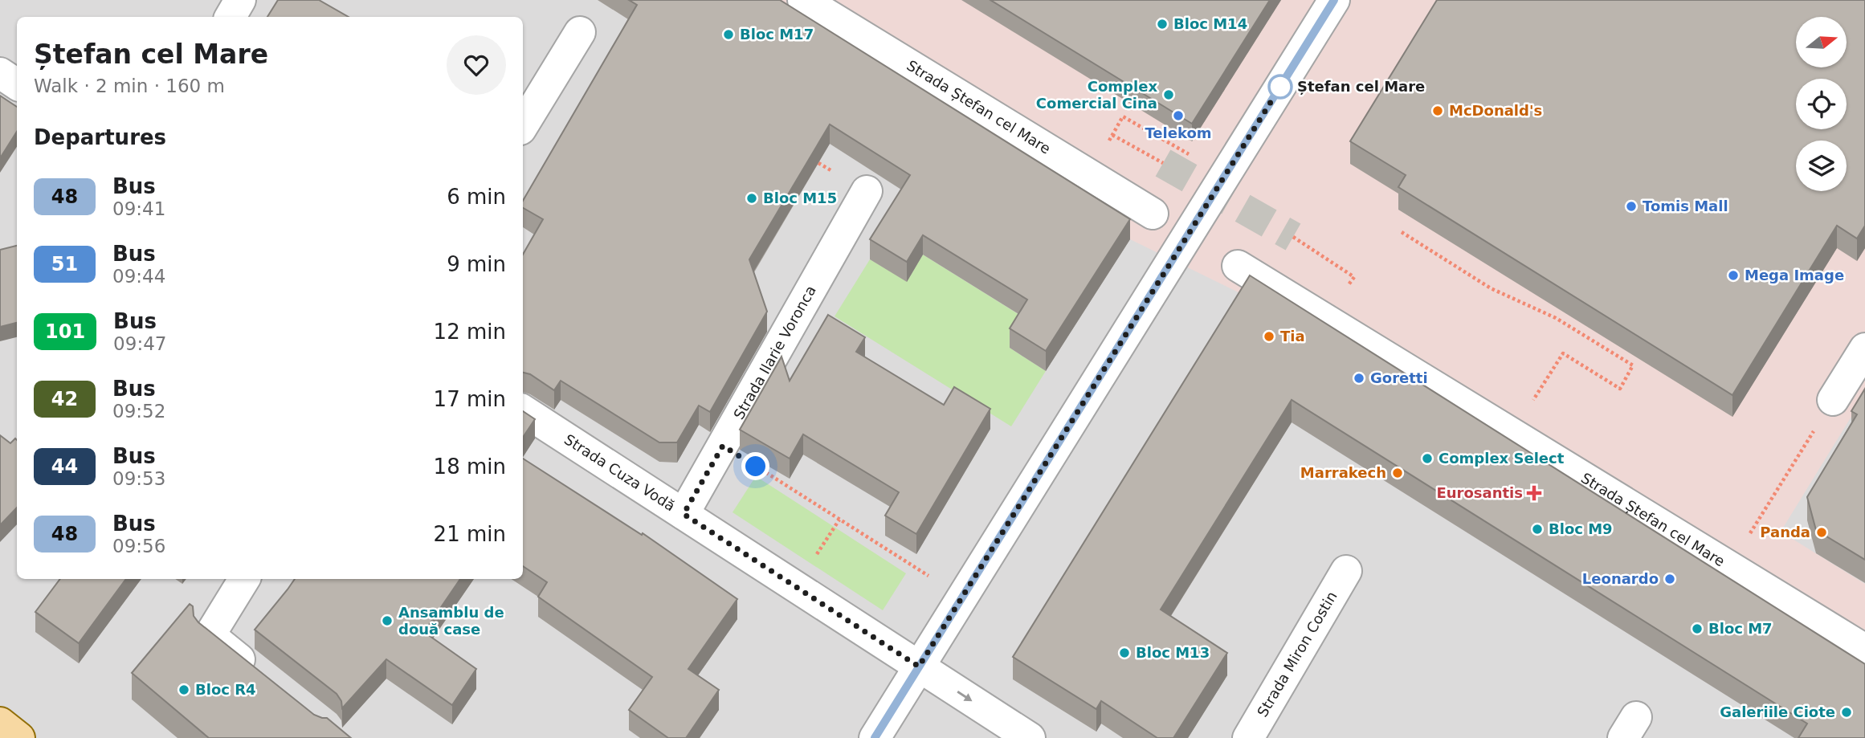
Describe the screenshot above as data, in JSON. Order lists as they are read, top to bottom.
{
  "streets": {
    "street": [
      "Strada Ștefan cel Mare",
      "Strada Ilarie Voronca",
      "Strada Cuza Vodă",
      "Strada Miron Costin"
    ]
  },
  "crossings": [
    ["Strada Ilarie Voronca", "Strada Cuza Vodă"]
  ],
  "places": {
    "other": [
      "Bloc M14",
      "Bloc M17",
      "Ștefan cel Mare",
      "Complex Comercial Cina",
      "McDonald's",
      "Telekom",
      "Bloc M15",
      "Tomis Mall",
      "Mega Image",
      "Tia",
      "Goretti",
      "Complex Select",
      "Marrakech",
      "Bloc M9",
      "Panda",
      "Leonardo",
      "Ansamblu de două case",
      "Bloc M7",
      "Bloc M13",
      "Bloc R4",
      "Galeriile Ciote"
    ],
    "health": ["Eurosantis"]
  },
  "lines": ["bus line 48"],
  "north": "right",
  "page": {
    "heading": [
      ["Ștefan cel Mare", "Walk · 2 min · 160 m"],
      "Departures"
    ],
    "list": [
      {
        "mark": "48",
        "name": "Bus",
        "note": "09:41",
        "value": "6 min"
      },
      {
        "mark": "51",
        "name": "Bus",
        "note": "09:44",
        "value": "9 min"
      },
      {
        "mark": "101",
        "name": "Bus",
        "note": "09:47",
        "value": "12 min"
      },
      {
        "mark": "42",
        "name": "Bus",
        "note": "09:52",
        "value": "17 min"
      },
      {
        "mark": "44",
        "name": "Bus",
        "note": "09:53",
        "value": "18 min"
      },
      {
        "mark": "48",
        "name": "Bus",
        "note": "09:56",
        "value": "21 min"
      }
    ]
  }
}
